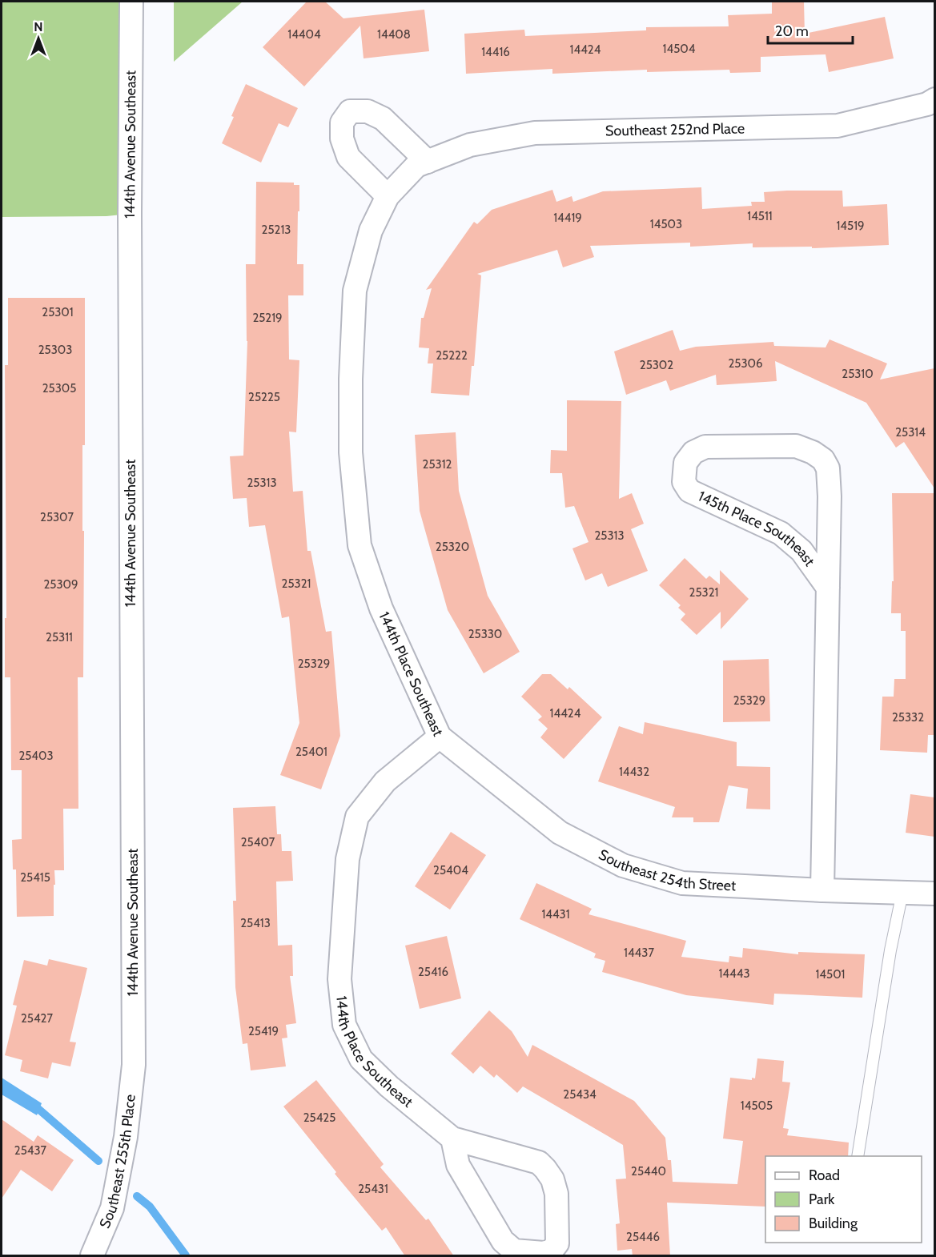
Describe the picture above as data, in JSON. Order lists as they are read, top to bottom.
{
  "streets": {
    "street": [
      "Southeast 252nd Place",
      "144th Avenue Southeast",
      "145th Place Southeast",
      "144th Place Southeast",
      "Southeast 254th Street",
      "Southeast 255th Place"
    ]
  },
  "crossings": [
    ["Southeast 252nd Place", "144th Place Southeast"],
    ["144th Avenue Southeast", "Southeast 255th Place"],
    ["145th Place Southeast", "Southeast 254th Street"],
    ["144th Place Southeast", "Southeast 254th Street"]
  ],
  "house_numbers": [
    "14404",
    "14408",
    "14504",
    "14424",
    "14416",
    "14511",
    "14419",
    "14503",
    "14519",
    "25213",
    "25301",
    "25219",
    "25303",
    "25222",
    "25306",
    "25302",
    "25310",
    "25305",
    "25225",
    "25314",
    "25312",
    "25313",
    "25307",
    "25313",
    "25320",
    "25321",
    "25309",
    "25321",
    "25330",
    "25311",
    "25329",
    "25329",
    "14424",
    "25332",
    "25401",
    "25403",
    "14432",
    "25407",
    "25404",
    "25415",
    "14431",
    "25413",
    "14437",
    "25416",
    "14443",
    "14501",
    "25427",
    "25419",
    "25434",
    "14505",
    "25425",
    "25437",
    "25440",
    "25431",
    "25446"
  ],
  "legend": ["Road", "Park", "Building"],
  "scale_bar": "20 m",
  "north": "top"
}
